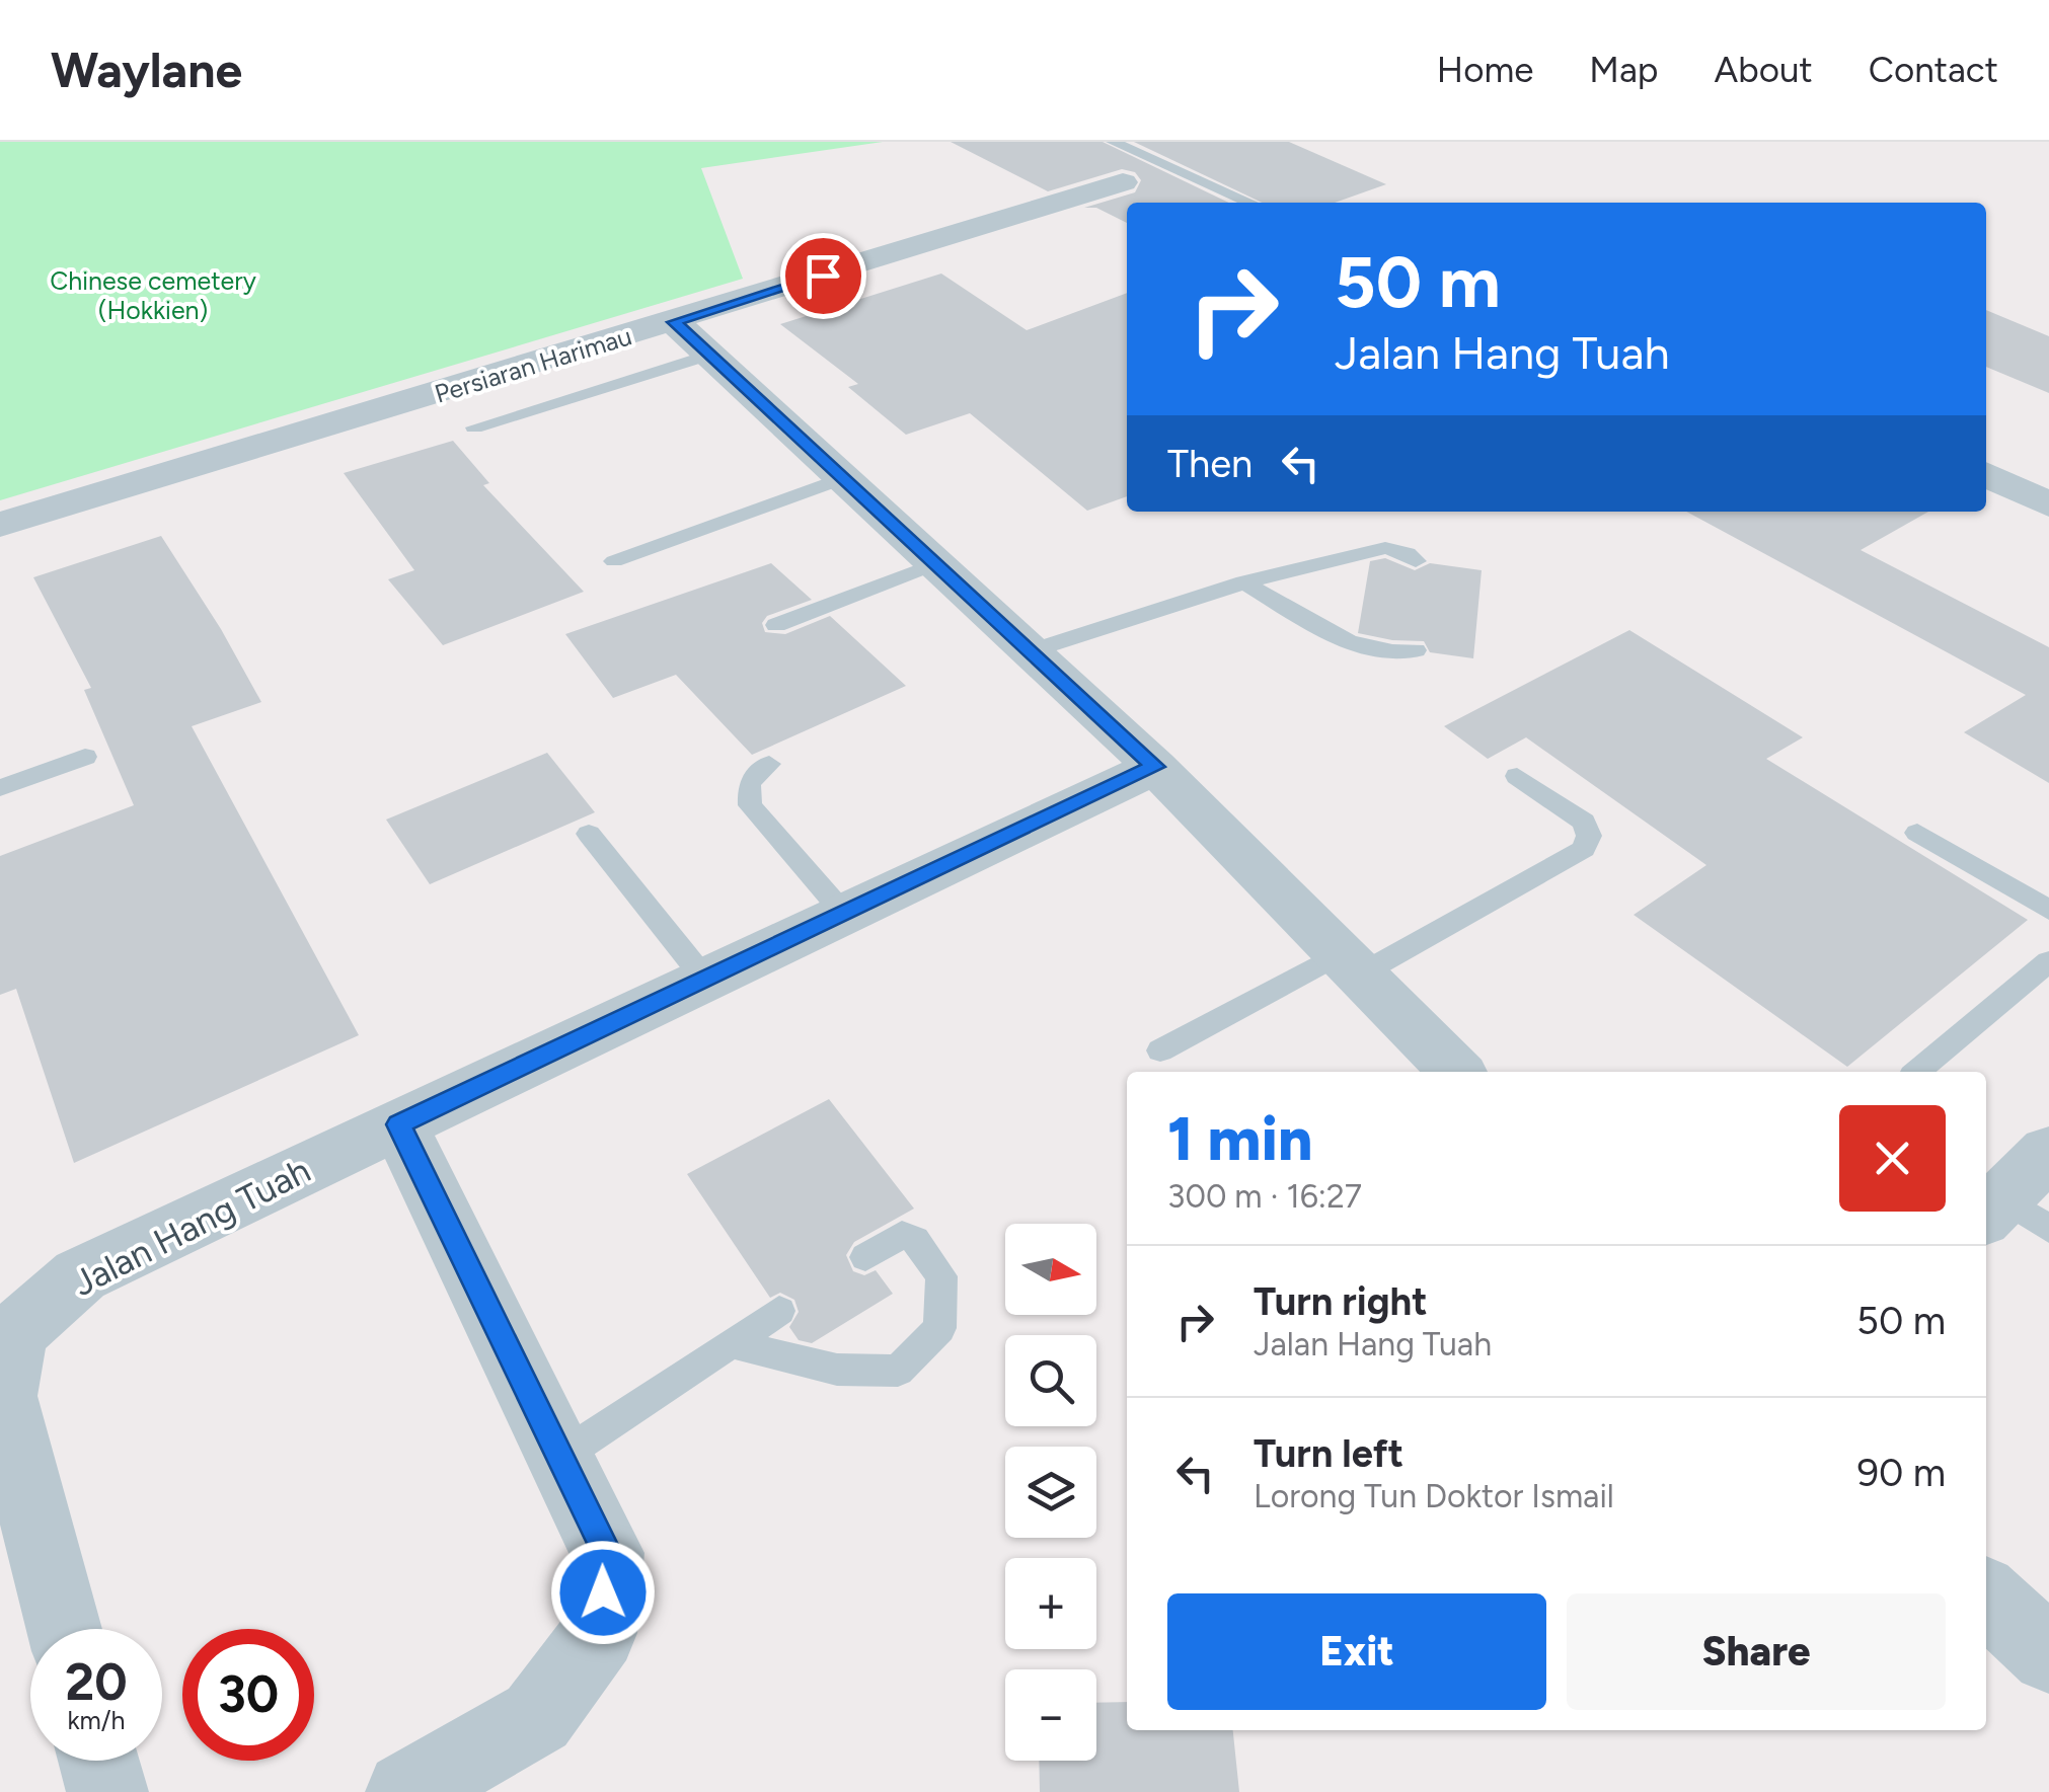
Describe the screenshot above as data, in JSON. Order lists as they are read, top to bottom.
{
  "streets": {
    "street": ["Persiaran Harimau", "Jalan Hang Tuah"]
  },
  "parks": ["Chinese cemetery (Hokkien)"],
  "north": "right",
  "page": {
    "header": "Waylane",
    "nav": [
      "Home",
      "Map",
      "About",
      "Contact"
    ],
    "turn": ["50 m", "Jalan Hang Tuah"],
    "then": "Then",
    "heading": ["1 min", "300 m · 16:27"],
    "map_buttons": ["+", "−"],
    "list": [
      {
        "name": "Turn right",
        "note": "Jalan Hang Tuah",
        "value": "50 m"
      },
      {
        "name": "Turn left",
        "note": "Lorong Tun Doktor Ismail",
        "value": "90 m"
      }
    ],
    "buttons": ["Exit", "Share"],
    "speed": "20 km/h",
    "limit": "30"
  }
}
